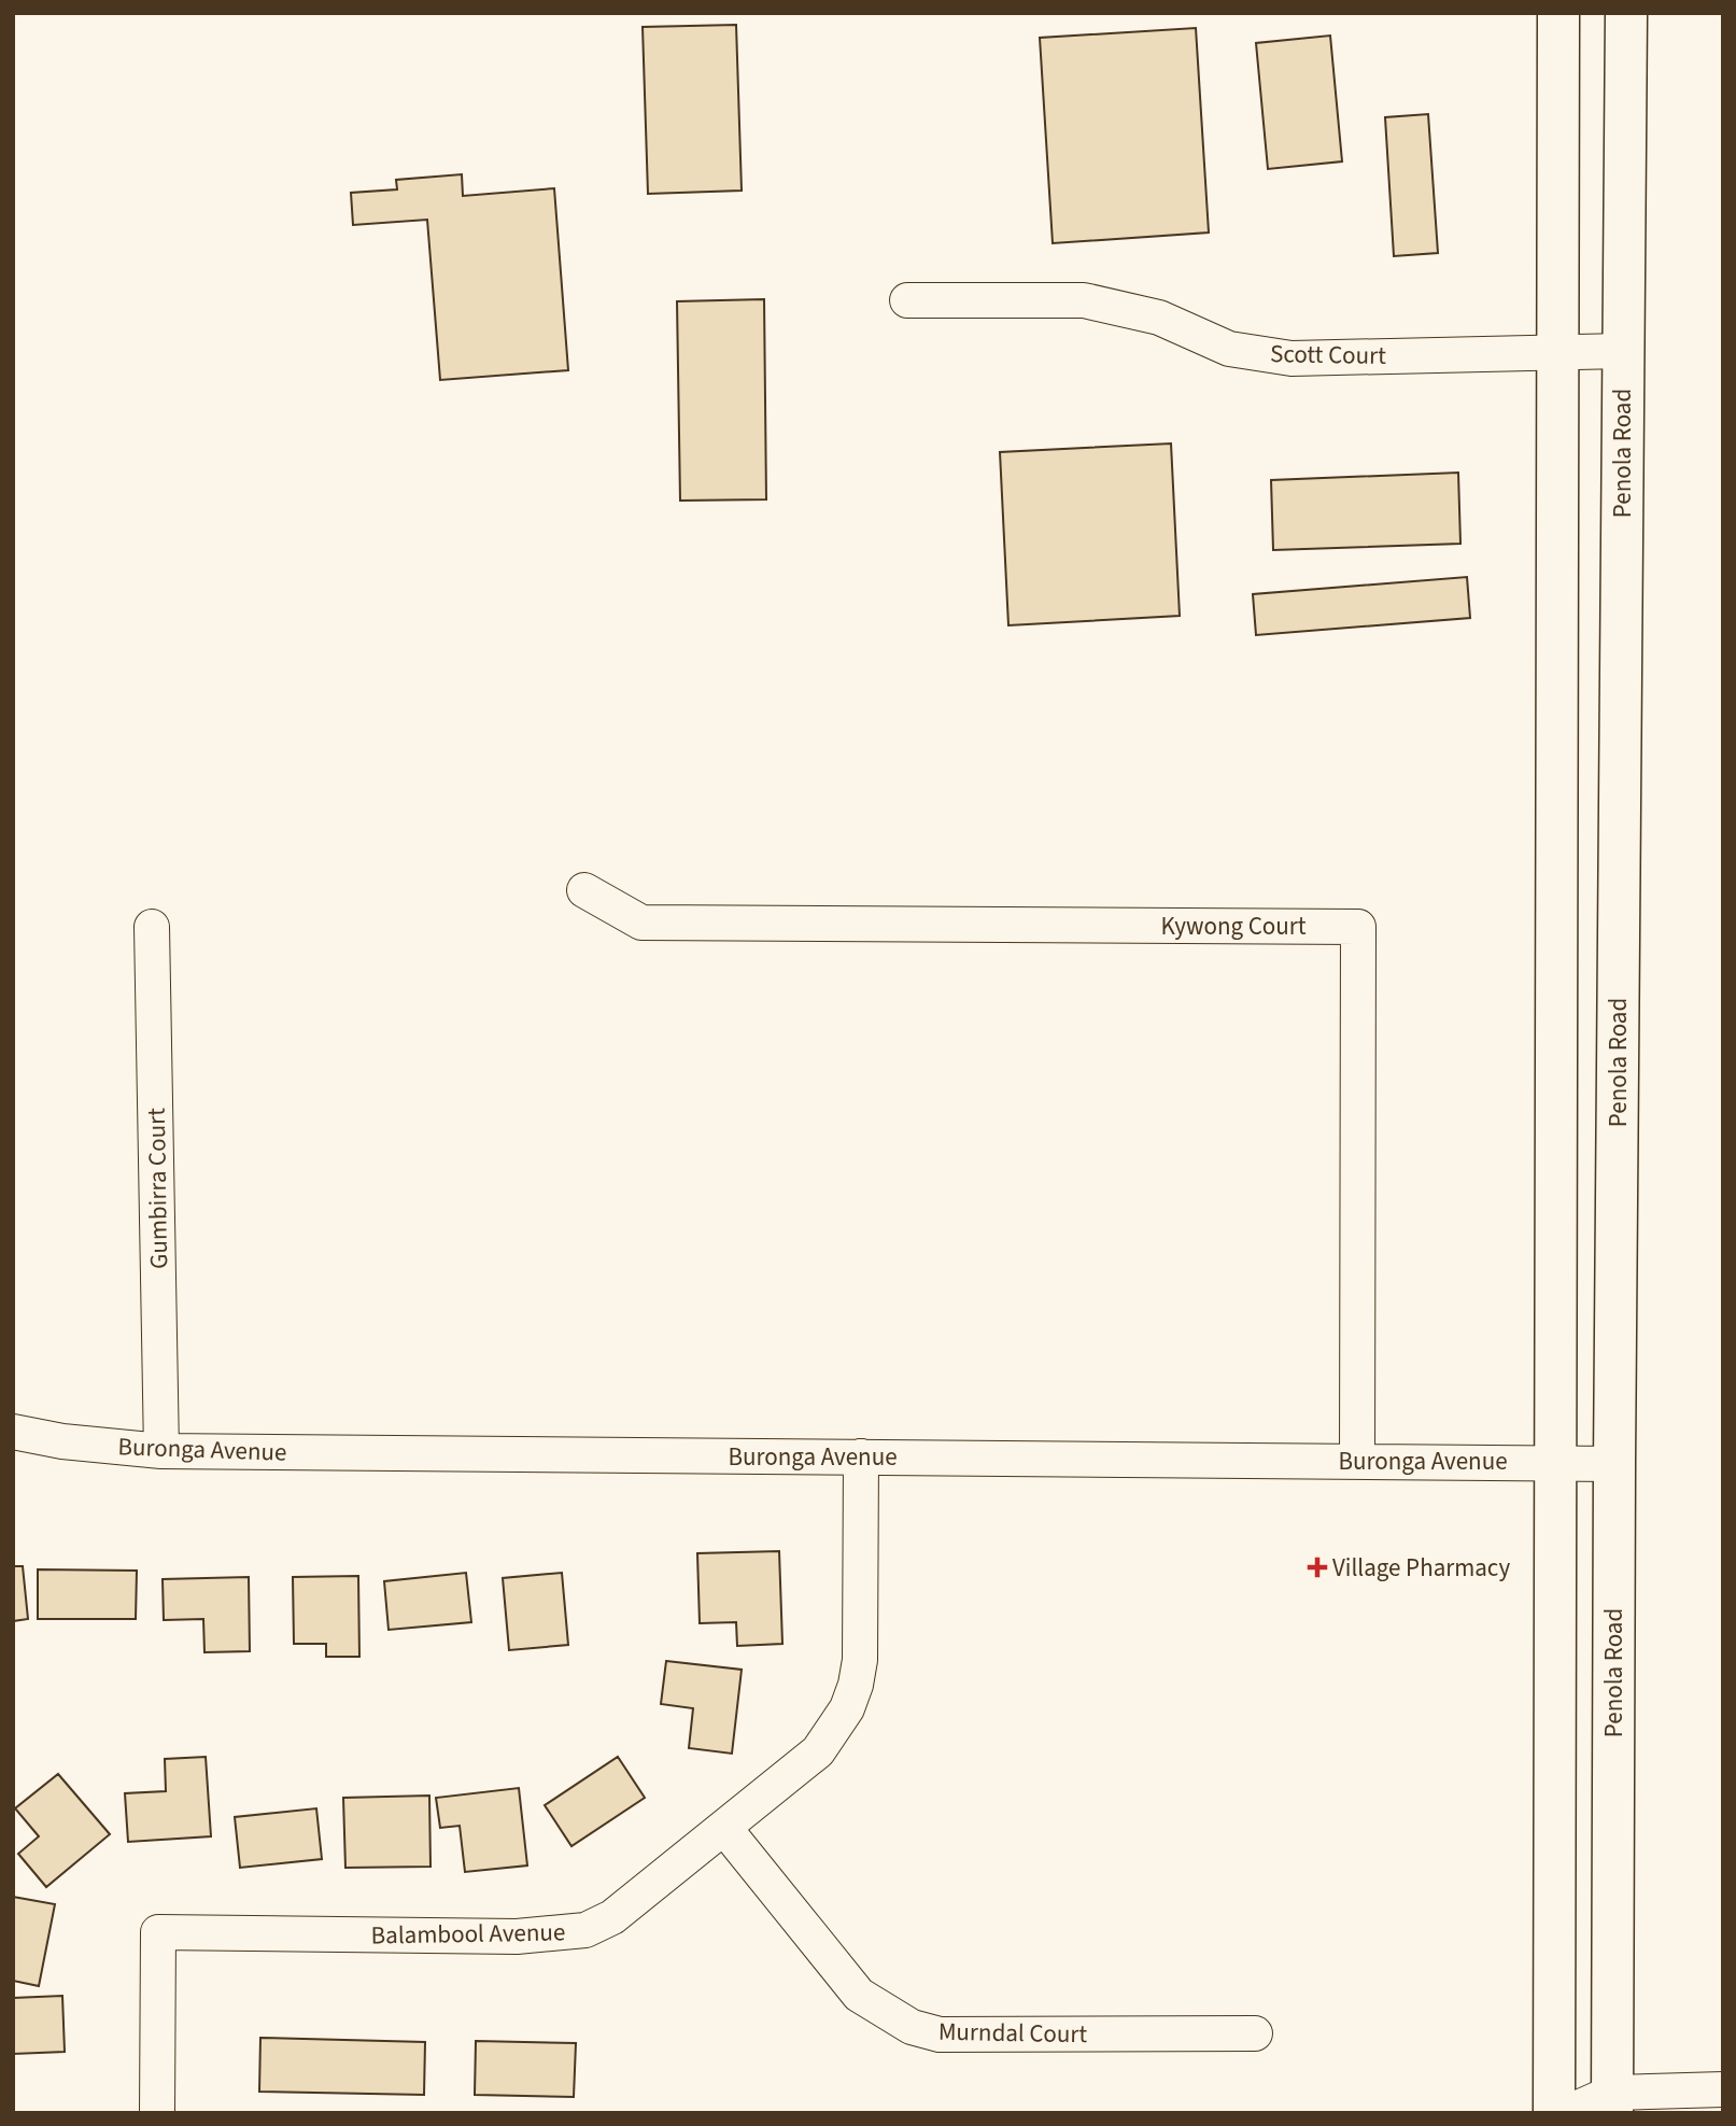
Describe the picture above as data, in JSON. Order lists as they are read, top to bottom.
{
  "streets": {
    "highway": ["Penola Road"],
    "street": [
      "Scott Court",
      "Kywong Court",
      "Gumbirra Court",
      "Buronga Avenue",
      "Balambool Avenue",
      "Murndal Court"
    ]
  },
  "crossings": [
    ["Scott Court", "Penola Road"],
    ["Penola Road", "Buronga Avenue"],
    ["Kywong Court", "Buronga Avenue"],
    ["Gumbirra Court", "Buronga Avenue"],
    ["Buronga Avenue", "Balambool Avenue"],
    ["Balambool Avenue", "Murndal Court"]
  ],
  "places": {
    "health": ["Village Pharmacy"]
  }
}
